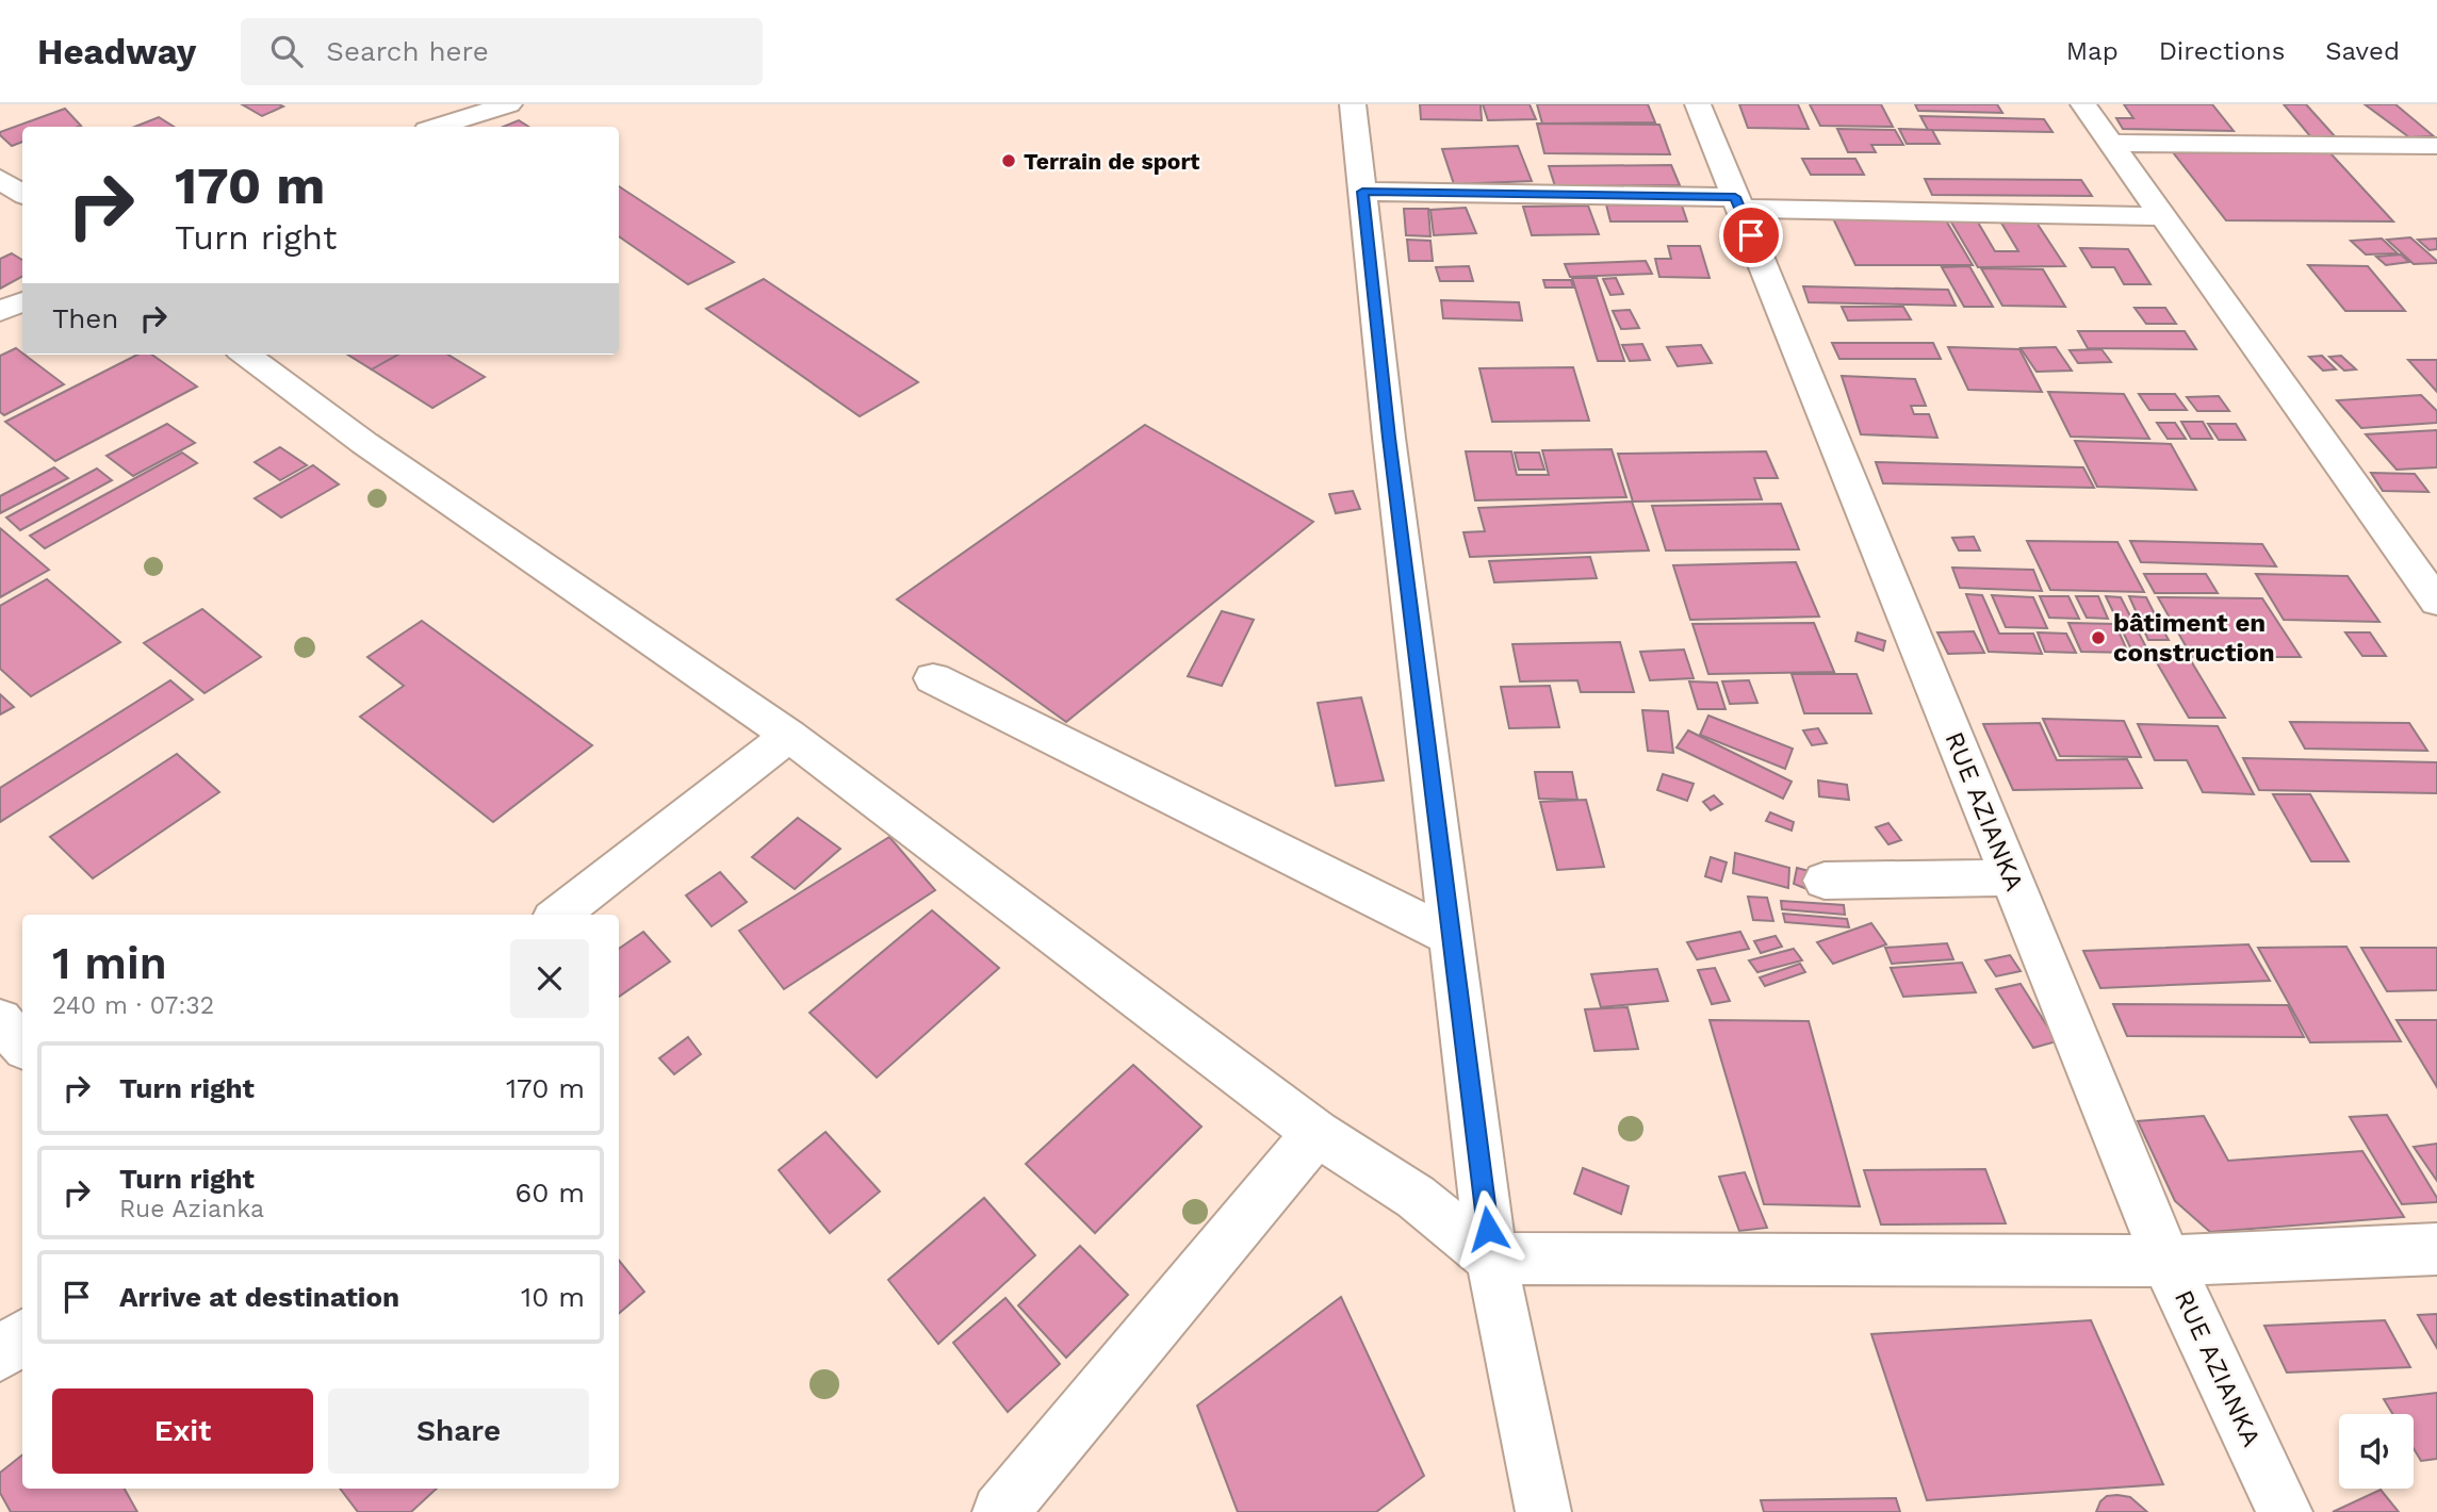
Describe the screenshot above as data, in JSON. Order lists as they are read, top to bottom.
{
  "streets": {
    "street": ["RUE AZIANKA"]
  },
  "places": ["Terrain de sport", "bâtiment en construction"],
  "page": {
    "header": "Headway",
    "search": "Search here",
    "nav": ["Map", "Directions", "Saved"],
    "turn": ["170 m", "Turn right"],
    "then": "Then",
    "heading": ["1 min", "240 m · 07:32"],
    "list": [
      {
        "name": "Turn right",
        "value": "170 m"
      },
      {
        "name": "Turn right",
        "note": "Rue Azianka",
        "value": "60 m"
      },
      {
        "name": "Arrive at destination",
        "value": "10 m"
      }
    ],
    "buttons": ["Exit", "Share"]
  }
}
